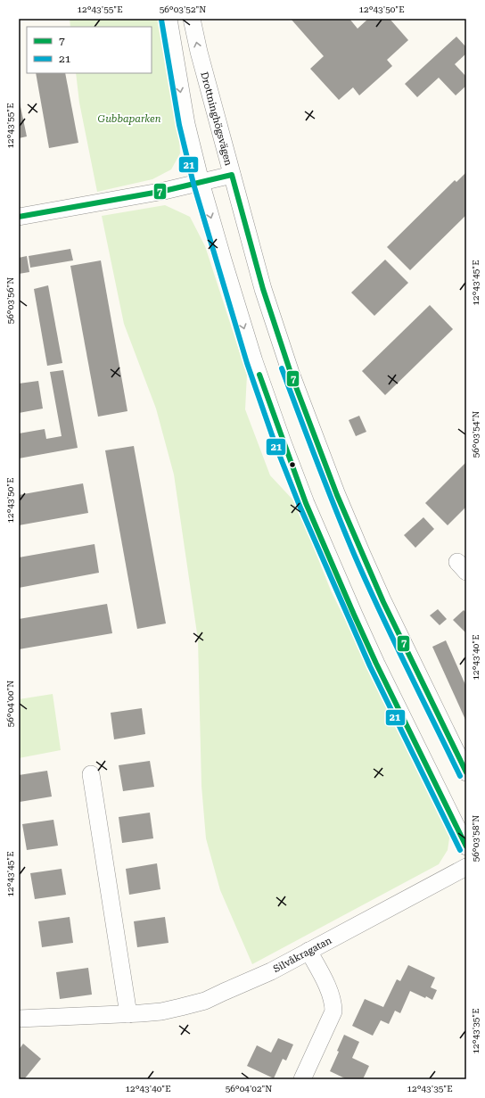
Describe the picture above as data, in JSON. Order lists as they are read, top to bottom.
{
  "streets": {
    "street": ["Drottninghögsvägen", "Silvåkragatan"]
  },
  "parks": ["Gubbaparken"],
  "lines": ["transit line 21", "transit line 7"],
  "legend": ["7", "21"],
  "coordinates": [
    "12°43'55\"E",
    "56°03'52\"N",
    "12°43'50\"E",
    "12°43'45\"E",
    "56°03'56\"N",
    "56°03'54\"N",
    "12°43'40\"E",
    "56°04'00\"N",
    "56°03'58\"N",
    "12°43'35\"E",
    "56°04'02\"N"
  ]
}
